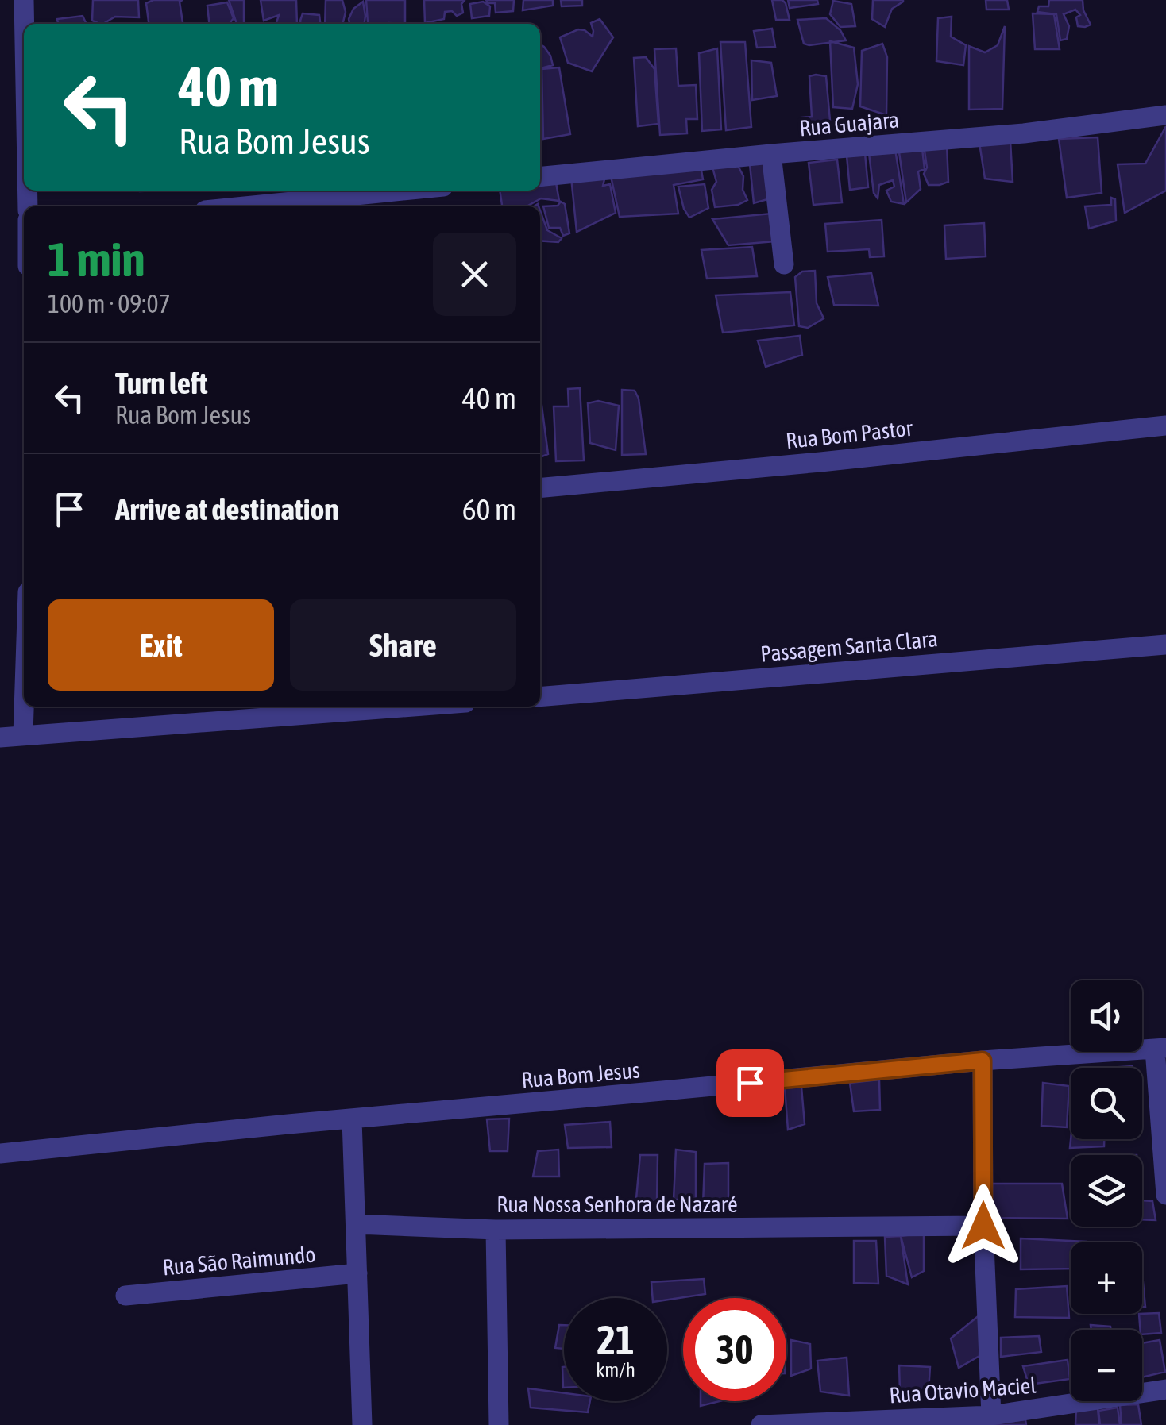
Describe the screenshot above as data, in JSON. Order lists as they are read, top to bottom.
{
  "streets": {
    "street": [
      "Rua Guajara",
      "Rua Bom Pastor",
      "Passagem Santa Clara",
      "Rua Bom Jesus",
      "Rua Nossa Senhora de Nazaré",
      "Rua São Raimundo",
      "Rua Otavio Maciel"
    ]
  },
  "page": {
    "turn": ["40 m", "Rua Bom Jesus"],
    "heading": ["1 min", "100 m · 09:07"],
    "list": [
      {
        "name": "Turn left",
        "note": "Rua Bom Jesus",
        "value": "40 m"
      },
      {
        "name": "Arrive at destination",
        "value": "60 m"
      }
    ],
    "buttons": ["Exit", "Share"],
    "map_buttons": ["+", "−"],
    "speed": "21 km/h",
    "limit": "30"
  }
}
